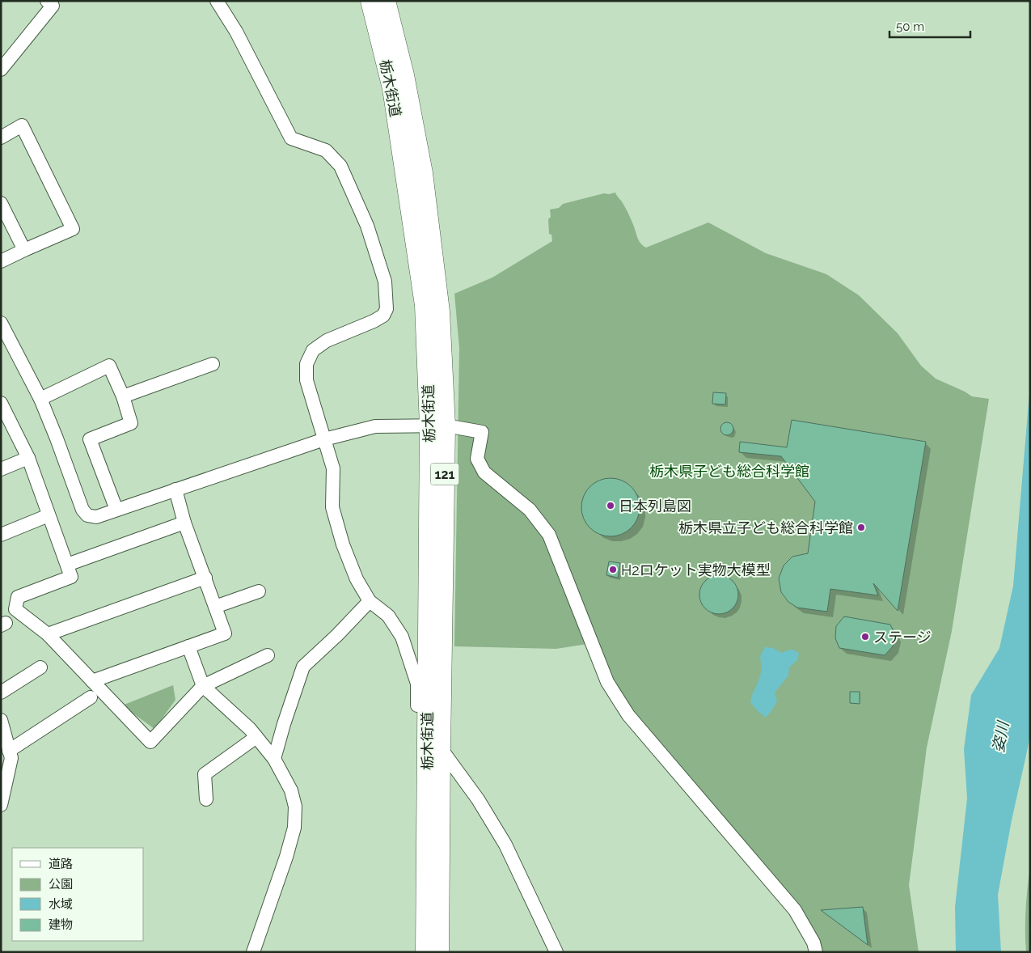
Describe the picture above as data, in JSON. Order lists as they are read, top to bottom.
{
  "streets": {
    "highway": ["栃木街道", "121"]
  },
  "water": ["姿川"],
  "parks": ["栃木県子ども総合科学館"],
  "places": [
    "日本列島図",
    "栃木県立子ども総合科学館",
    "H2ロケット実物大模型",
    "ステージ"
  ],
  "legend": [
    "道路",
    "公園",
    "水域",
    "建物"
  ],
  "scale_bar": "50 m"
}
